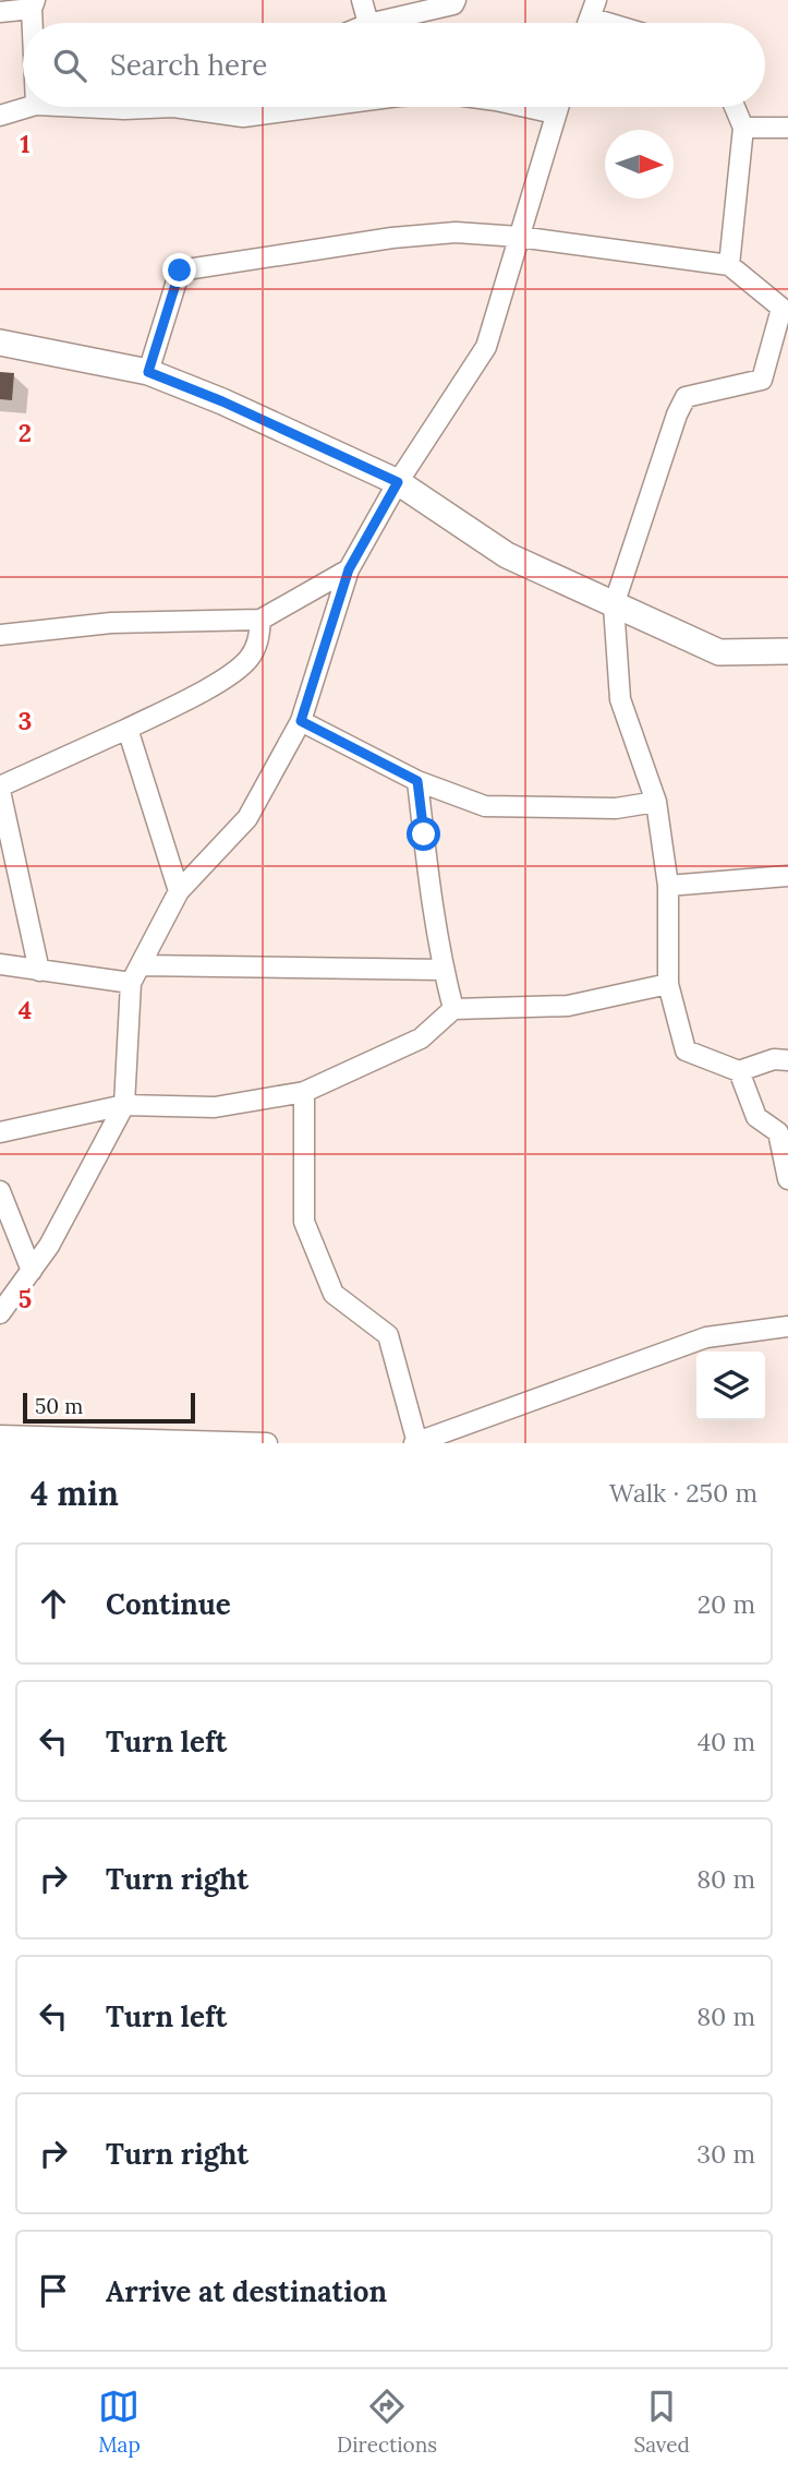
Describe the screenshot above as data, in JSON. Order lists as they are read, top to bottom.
{
  "scale_bar": "50 m",
  "north": "right",
  "page": {
    "search": "Search here",
    "scale": "50 m",
    "heading": ["4 min", "Walk · 250 m"],
    "list": [
      ["Continue", "20 m"],
      ["Turn left", "40 m"],
      ["Turn right", "80 m"],
      ["Turn left", "80 m"],
      ["Turn right", "30 m"],
      "Arrive at destination"
    ],
    "nav": ["Map", "Directions", "Saved"]
  },
  "grid": {
    "rows": [
      "1",
      "2",
      "3",
      "4",
      "5"
    ]
  }
}
